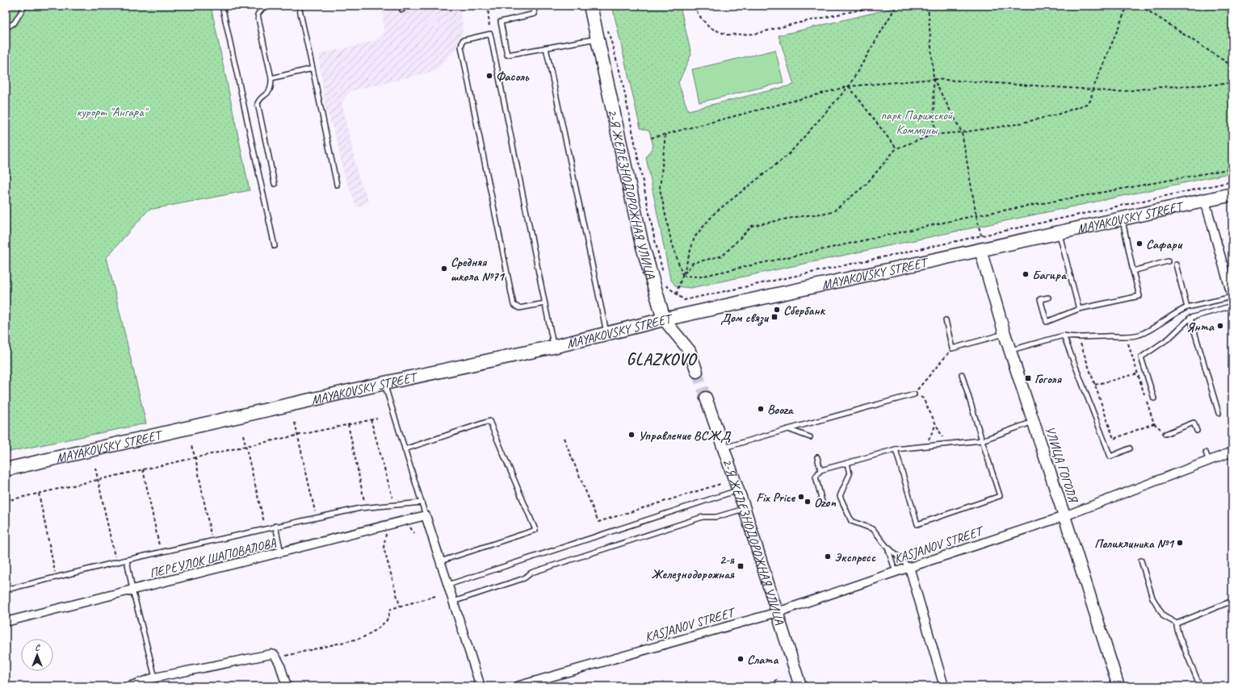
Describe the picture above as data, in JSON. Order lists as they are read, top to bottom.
{
  "streets": {
    "main road": ["2-Я ЖЕЛЕЗНОДОРОЖНАЯ УЛИЦА", "MAYAKOVSKY STREET", "УЛИЦА ГОГОЛЯ"],
    "street": ["KASJANOV STREET", "ПЕРЕУЛОК ШАПОВАЛОВА"]
  },
  "crossings": [
    ["2-Я ЖЕЛЕЗНОДОРОЖНАЯ УЛИЦА", "MAYAKOVSKY STREET"],
    ["2-Я ЖЕЛЕЗНОДОРОЖНАЯ УЛИЦА", "KASJANOV STREET"],
    ["MAYAKOVSKY STREET", "УЛИЦА ГОГОЛЯ"],
    ["УЛИЦА ГОГОЛЯ", "KASJANOV STREET"]
  ],
  "districts": ["GLAZKOVO"],
  "parks": ["курорт \"Ангара\"", "парк Парижской Коммуны"],
  "places": {
    "other": [
      "Фасоль",
      "Сафари",
      "Средняя школа №71",
      "Багира",
      "Сбербанк",
      "Янта",
      "Booza",
      "Управление ВСЖД",
      "Fix Price",
      "Ozon",
      "Поликлиника №1",
      "Экспресс",
      "Слата"
    ],
    "transit": ["Дом связи", "Гоголя", "2-я Железнодорожная"]
  },
  "north": "top"
}
